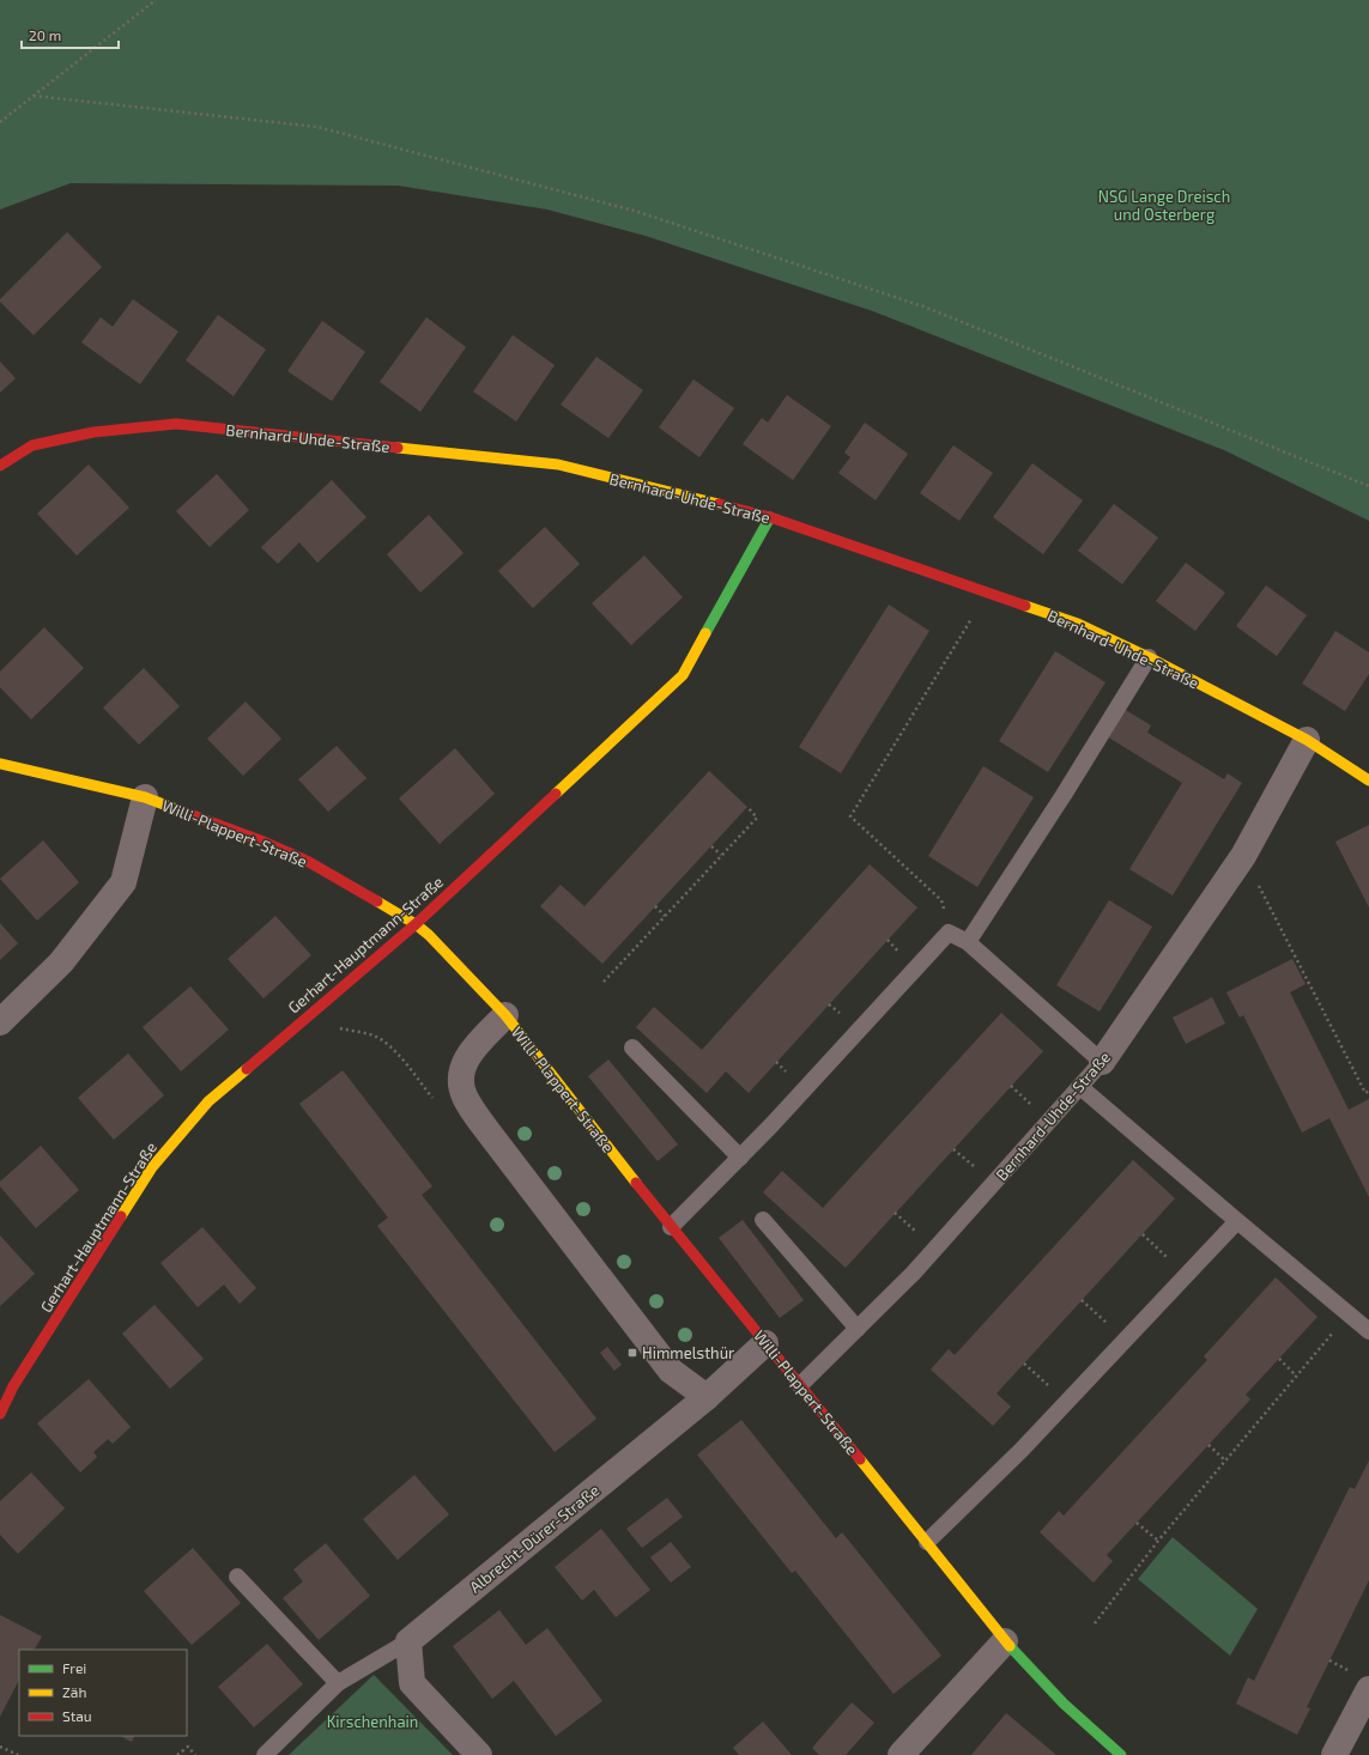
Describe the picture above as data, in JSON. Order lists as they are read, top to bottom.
{
  "streets": {
    "street": [
      "Bernhard-Uhde-Straße",
      "Willi-Plappert-Straße",
      "Gerhart-Hauptmann-Straße",
      "Albrecht-Dürer-Straße"
    ]
  },
  "crossings": [
    ["Bernhard-Uhde-Straße", "Willi-Plappert-Straße"],
    ["Bernhard-Uhde-Straße", "Gerhart-Hauptmann-Straße"],
    ["Willi-Plappert-Straße", "Gerhart-Hauptmann-Straße"],
    ["Willi-Plappert-Straße", "Albrecht-Dürer-Straße"]
  ],
  "parks": ["NSG Lange Dreisch und Osterberg", "Kirschenhain"],
  "places": {
    "transit": ["Himmelsthür"]
  },
  "legend": ["Frei", "Zäh", "Stau"],
  "scale_bar": "20 m"
}
